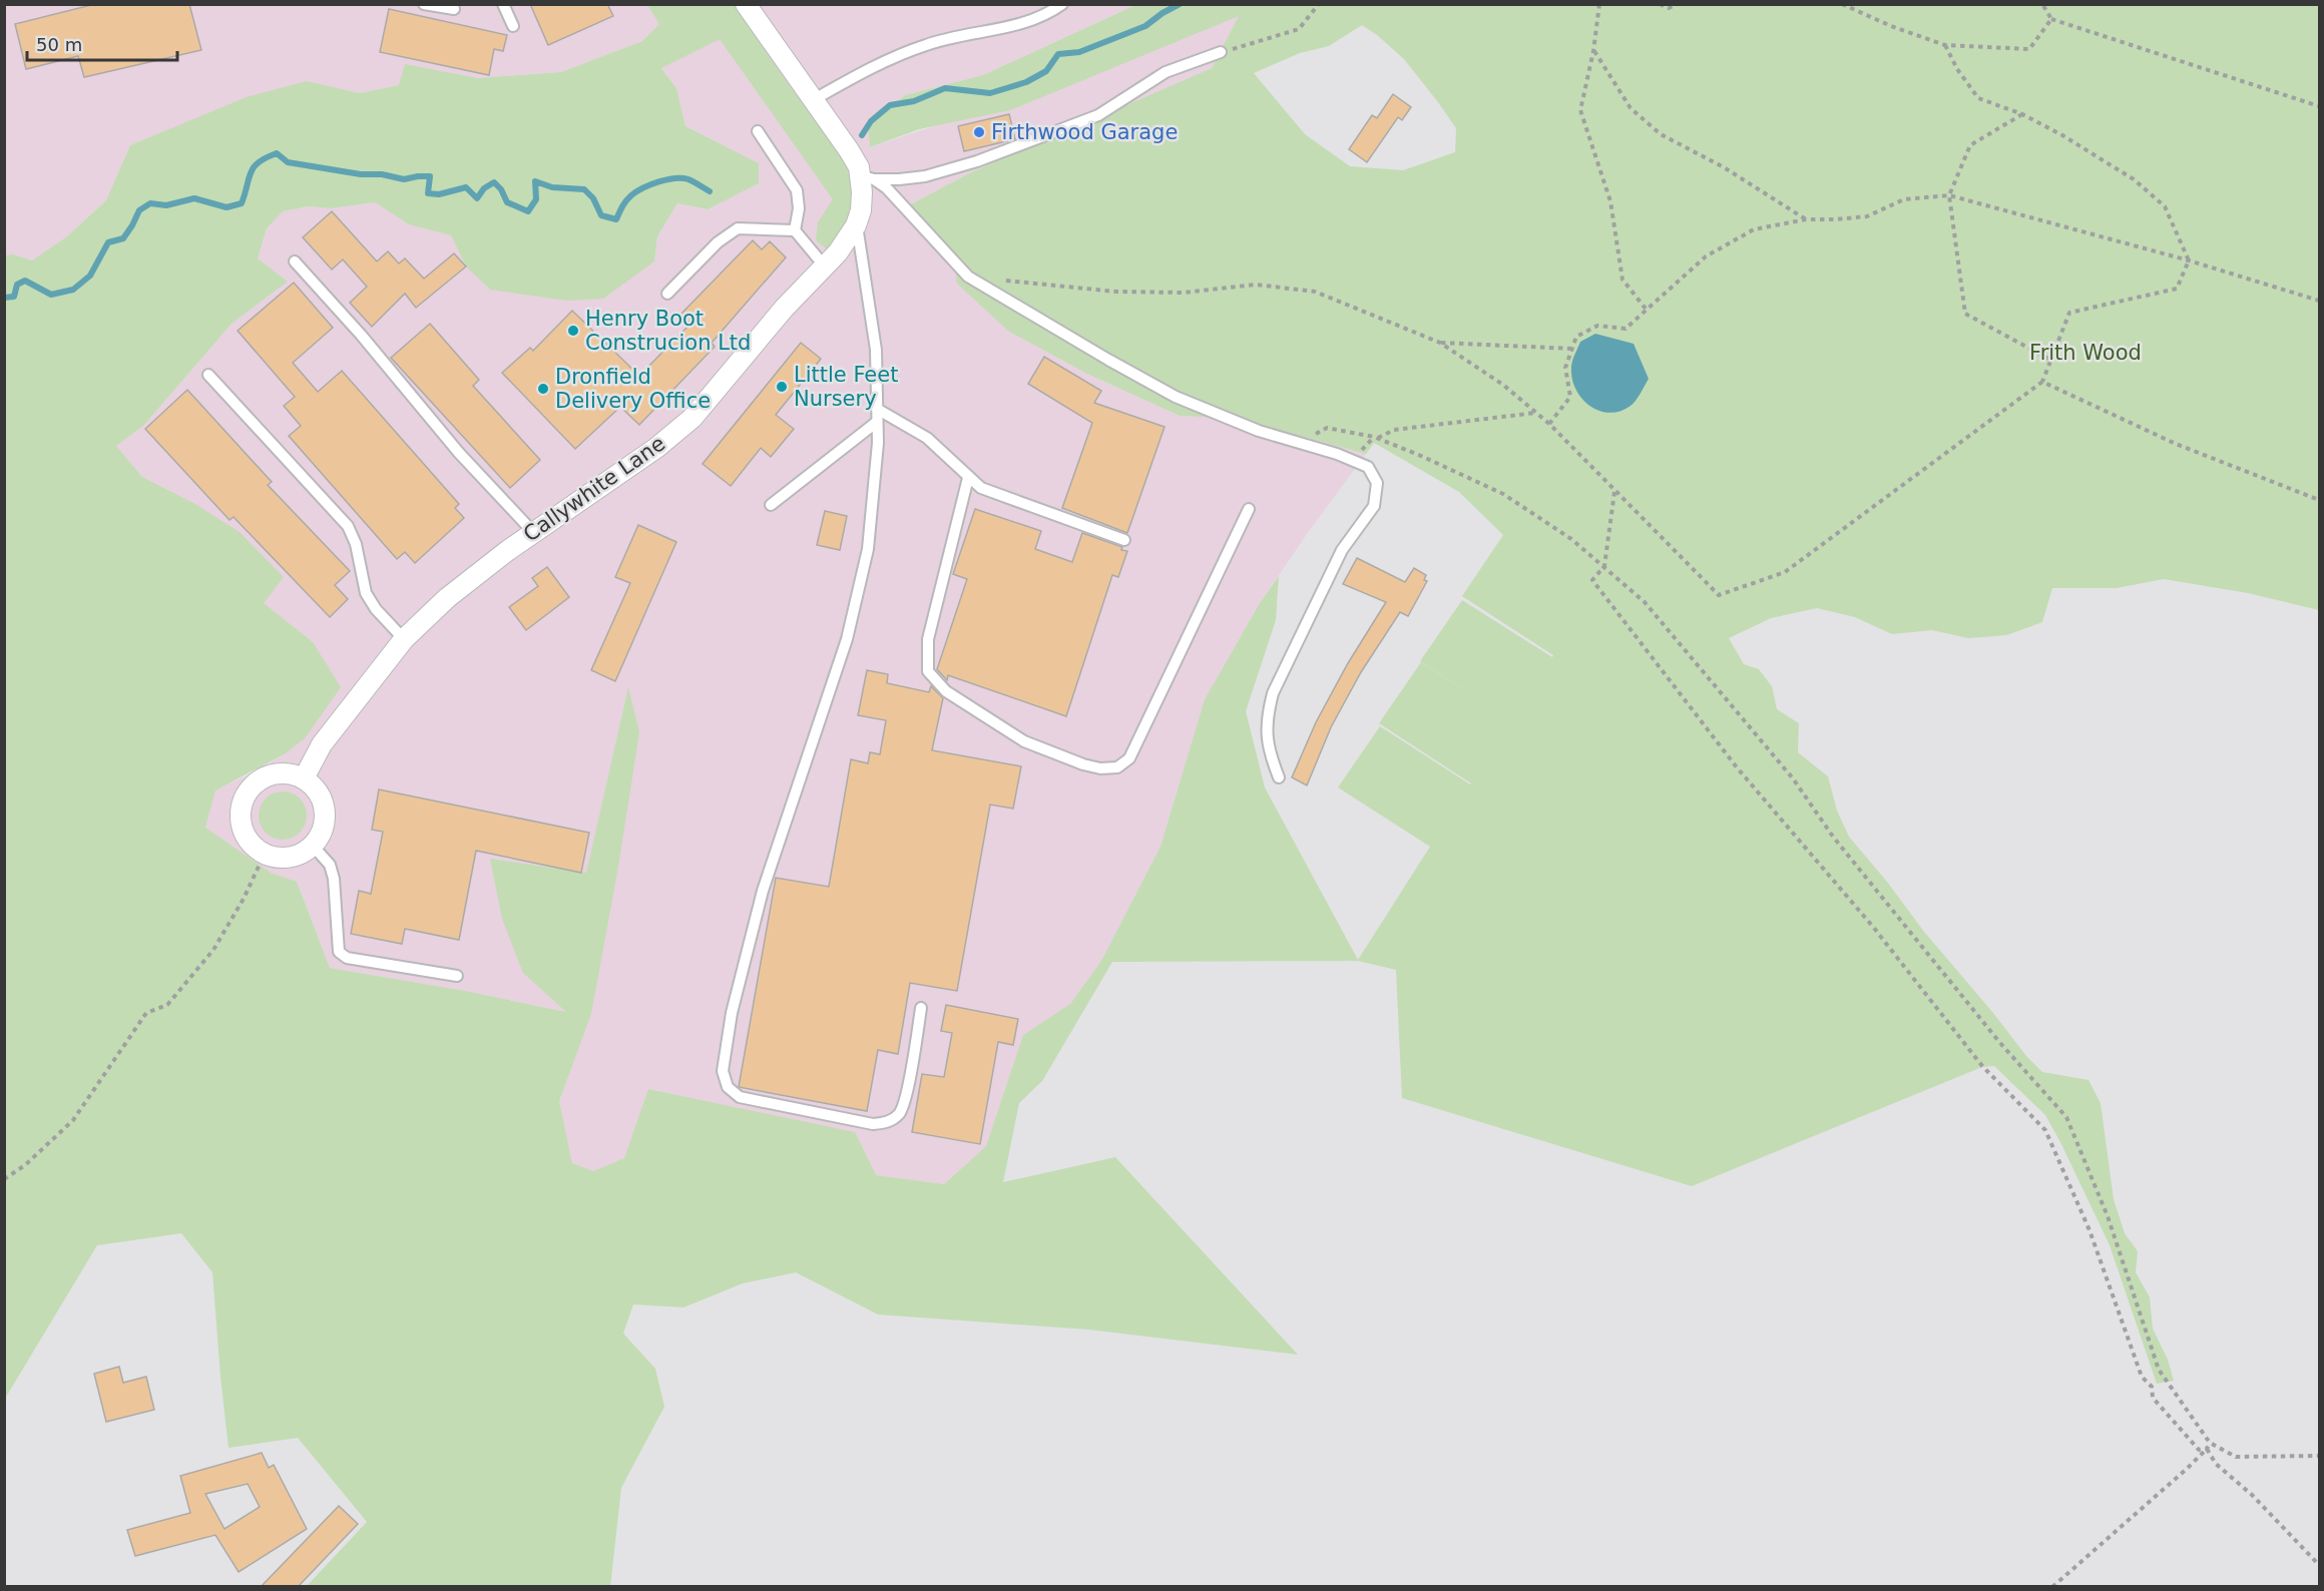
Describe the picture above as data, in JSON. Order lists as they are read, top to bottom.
{
  "streets": {
    "street": ["Callywhite Lane"]
  },
  "parks": ["Frith Wood"],
  "places": [
    "Firthwood Garage",
    "Henry Boot Construcion Ltd",
    "Little Feet Nursery",
    "Dronfield Delivery Office"
  ],
  "scale_bar": "50 m"
}
